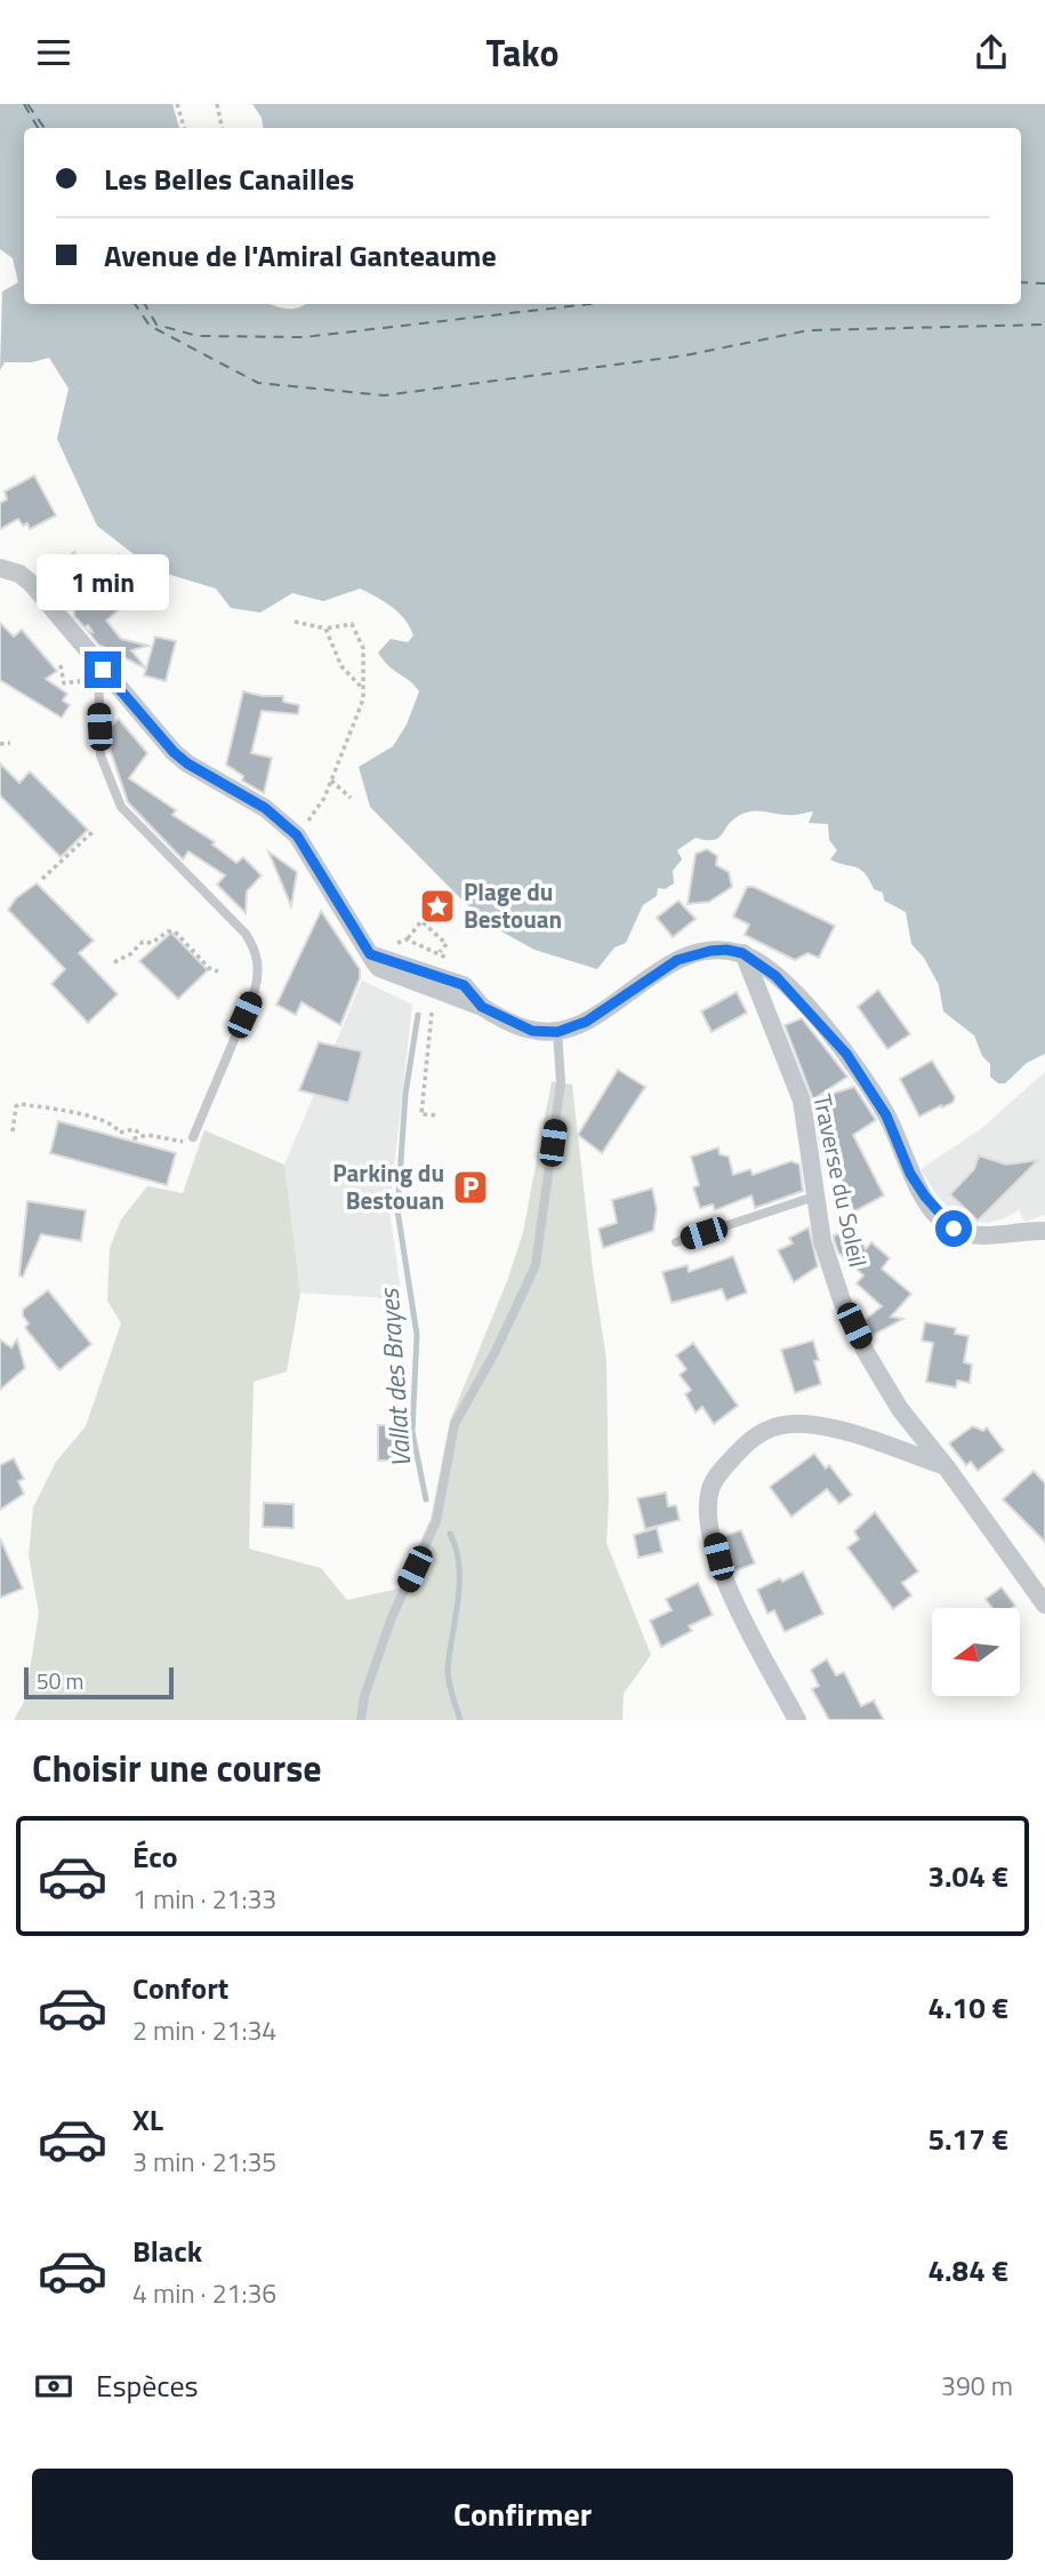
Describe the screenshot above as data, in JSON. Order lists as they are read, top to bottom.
{
  "streets": {
    "street": ["Traverse du Soleil"]
  },
  "water": ["Vallat des Brayes"],
  "places": {
    "place": ["Plage du Bestouan"],
    "parking": ["Parking du Bestouan"]
  },
  "scale_bar": "50 m",
  "north": "left",
  "page": {
    "header": "Tako",
    "banner": ["Les Belles Canailles", "Avenue de l'Amiral Ganteaume"],
    "bubble": "1 min",
    "scale": "50 m",
    "heading": "Choisir une course",
    "list": [
      {
        "name": "Éco",
        "note": "1 min · 21:33",
        "value": "3.04 €"
      },
      {
        "name": "Confort",
        "note": "2 min · 21:34",
        "value": "4.10 €"
      },
      {
        "name": "XL",
        "note": "3 min · 21:35",
        "value": "5.17 €"
      },
      {
        "name": "Black",
        "note": "4 min · 21:36",
        "value": "4.84 €"
      }
    ],
    "pay": ["Espèces", "390 m"],
    "buttons": "Confirmer"
  }
}
